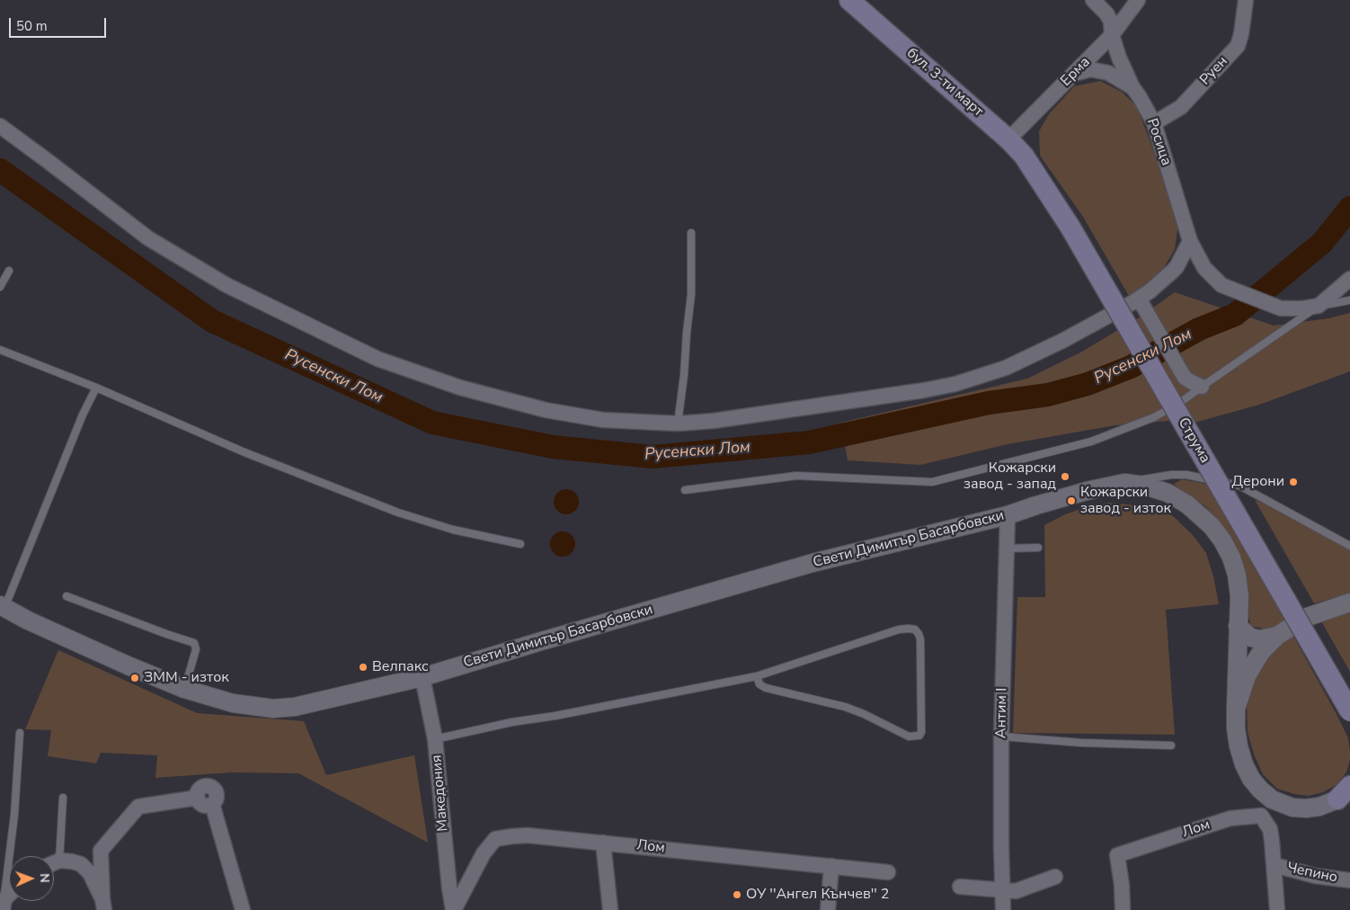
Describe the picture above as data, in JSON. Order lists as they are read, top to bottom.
{
  "streets": {
    "main road": ["бул. 3-ти март", "Струма"],
    "street": [
      "Руен",
      "Ерма",
      "Росица",
      "Свети Димитър Басарбовски",
      "Антим I",
      "Македония",
      "Лом",
      "Чепино"
    ]
  },
  "crossings": [
    ["Руен", "Росица"],
    ["Ерма", "бул. 3-ти март"],
    ["Ерма", "Росица"],
    ["бул. 3-ти март", "Струма"],
    ["Свети Димитър Басарбовски", "Антим I"],
    ["Свети Димитър Басарбовски", "Македония"],
    ["Македония", "Лом"],
    ["Лом", "Чепино"]
  ],
  "water": ["Русенски Лом"],
  "places": [
    "Кожарски завод - запад",
    "Дерони",
    "Кожарски завод - изток",
    "Велпакс",
    "ЗММ - изток",
    "ОУ ''Ангел Кънчев'' 2"
  ],
  "scale_bar": "50 m",
  "north": "right"
}
